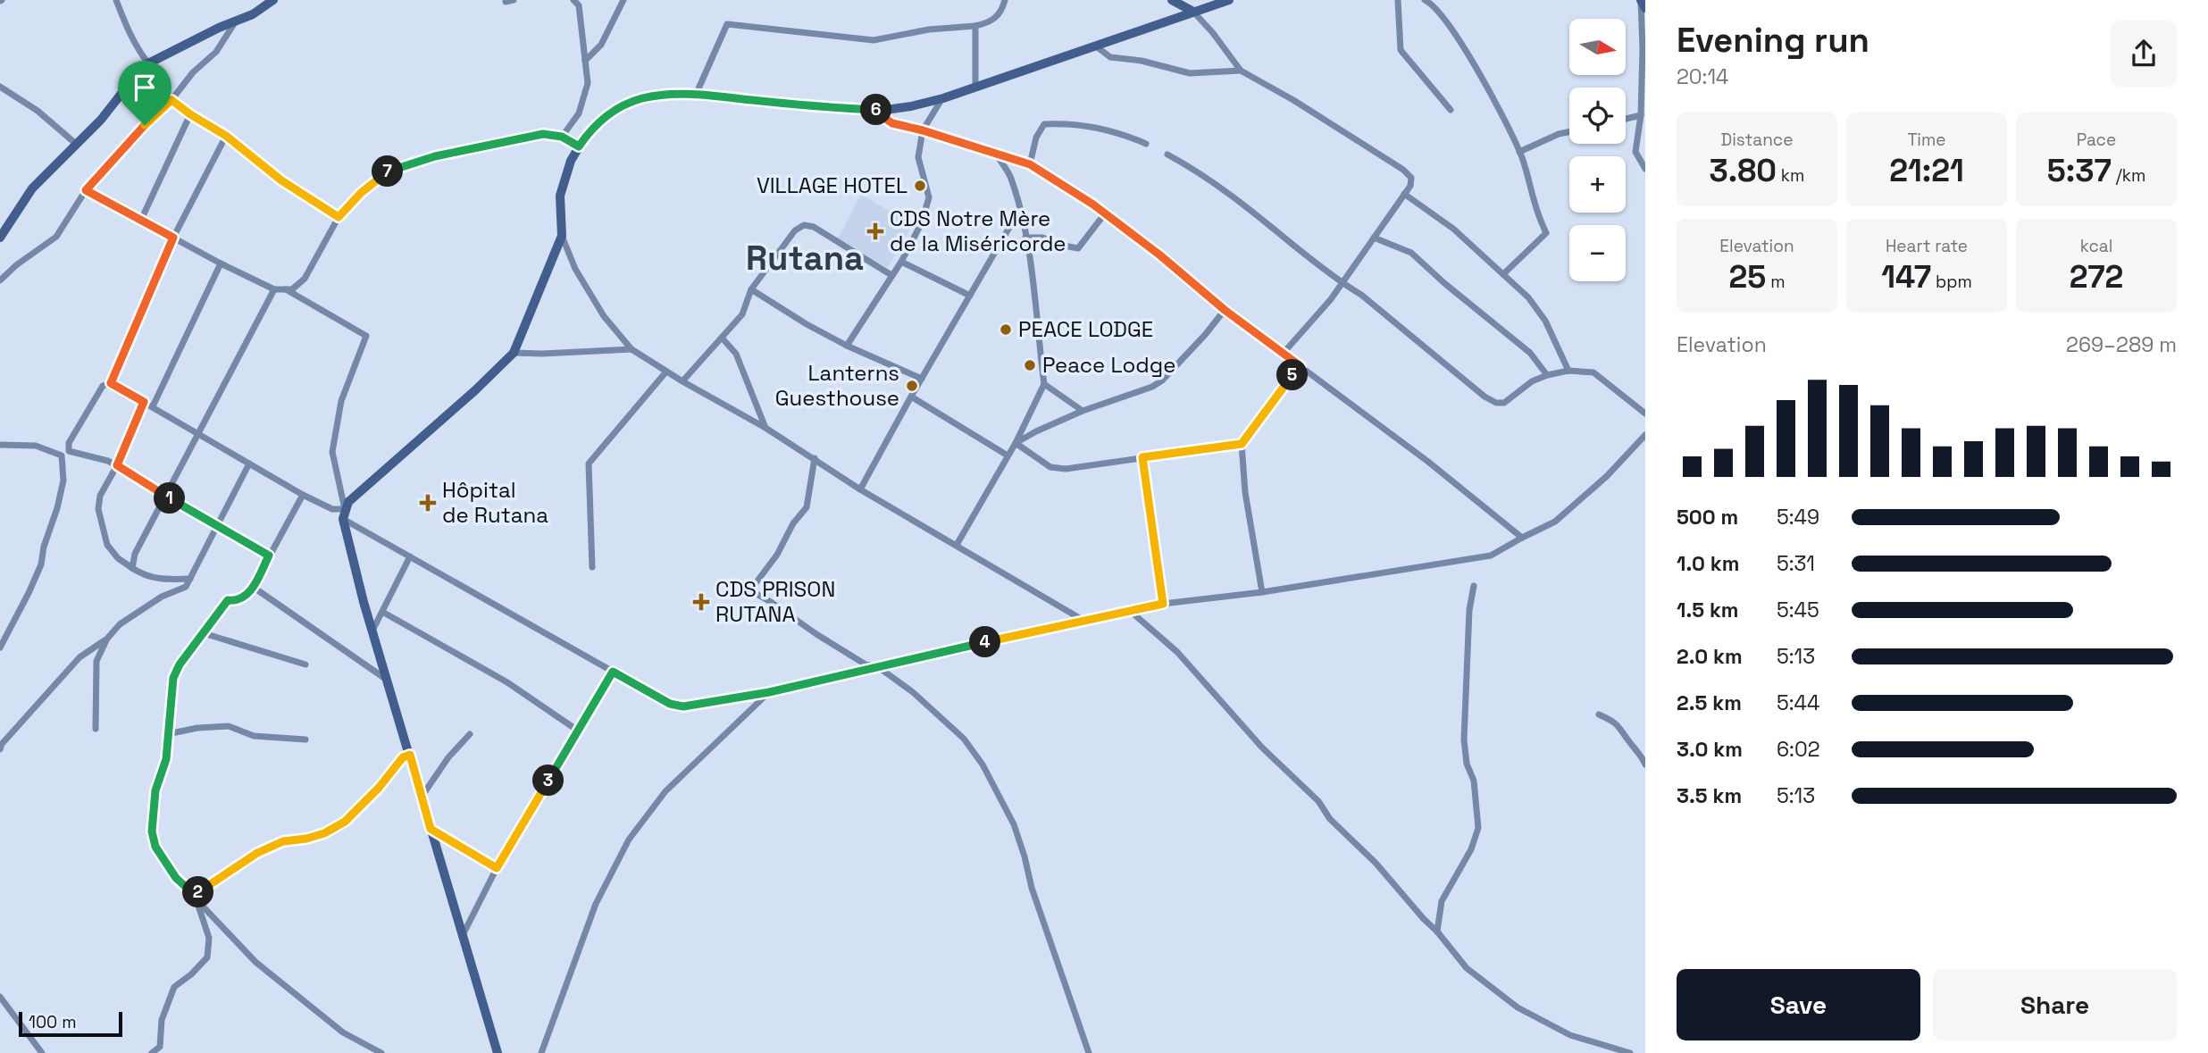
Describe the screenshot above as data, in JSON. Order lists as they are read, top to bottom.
{
  "districts": ["Rutana"],
  "places": {
    "other": [
      "VILLAGE HOTEL",
      "PEACE LODGE",
      "Peace Lodge",
      "Lanterns Guesthouse"
    ],
    "health": ["CDS Notre Mère de la Miséricorde", "Hôpital de Rutana", "CDS PRISON RUTANA"]
  },
  "scale_bar": "100 m",
  "north": "right",
  "page": {
    "heading": ["Evening run", "20:14"],
    "map_buttons": ["+", "−"],
    "pins": [
      "6",
      "7",
      "5",
      "1",
      "4",
      "3",
      "2"
    ],
    "stats": [
      ["Distance", "3.80 km"],
      ["Time", "21:21"],
      ["Pace", "5:37 /km"],
      ["Elevation", "25 m"],
      ["Heart rate", "147 bpm"],
      ["kcal", "272"]
    ],
    "chart": ["Elevation", "269–289 m"],
    "list": [
      {
        "name": "500 m",
        "note": "5:49"
      },
      {
        "name": "1.0 km",
        "note": "5:31"
      },
      {
        "name": "1.5 km",
        "note": "5:45"
      },
      {
        "name": "2.0 km",
        "note": "5:13"
      },
      {
        "name": "2.5 km",
        "note": "5:44"
      },
      {
        "name": "3.0 km",
        "note": "6:02"
      },
      {
        "name": "3.5 km",
        "note": "5:13"
      }
    ],
    "buttons": ["Save", "Share"],
    "scale": "100 m"
  }
}
